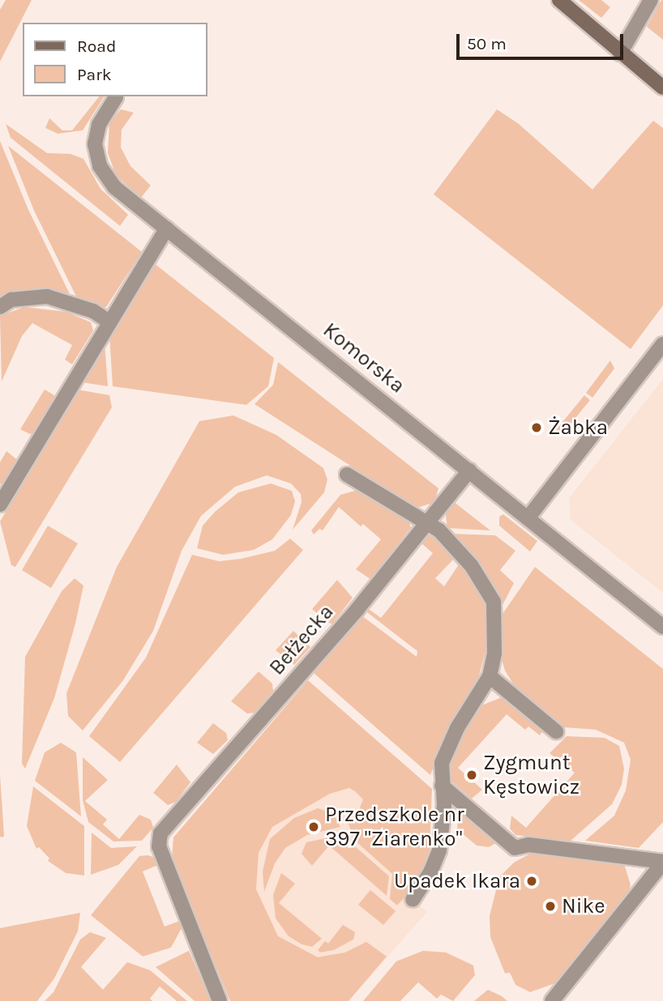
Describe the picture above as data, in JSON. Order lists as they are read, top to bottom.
{
  "streets": {
    "street": ["Komorska", "Bełżecka"]
  },
  "crossings": [
    ["Komorska", "Bełżecka"]
  ],
  "places": [
    "Żabka",
    "Zygmunt Kęstowicz",
    "Przedszkole nr 397 \"Ziarenko\"",
    "Upadek Ikara",
    "Nike"
  ],
  "legend": ["Road", "Park"],
  "scale_bar": "50 m"
}
